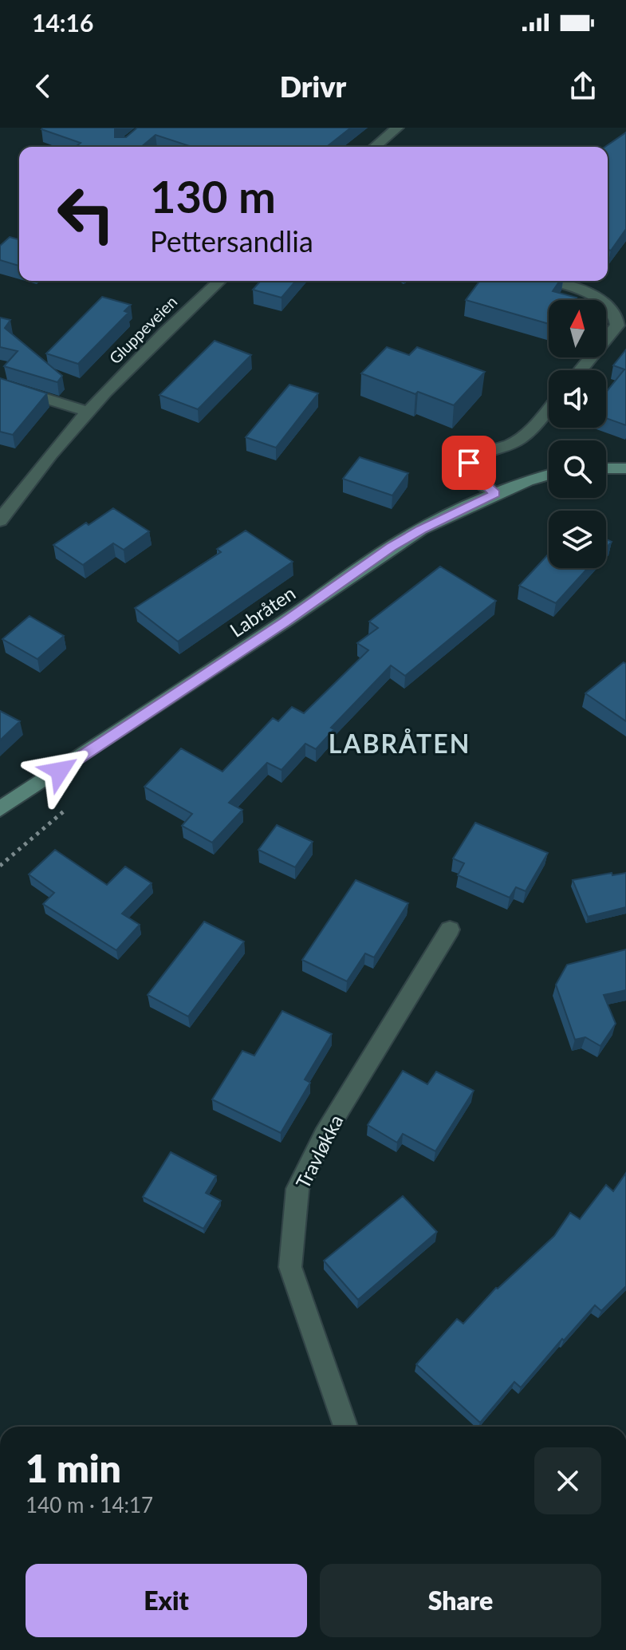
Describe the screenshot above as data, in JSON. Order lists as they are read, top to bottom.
{
  "streets": {
    "street": ["Gluppeveien", "Labråten", "Travløkka"]
  },
  "districts": ["LABRÅTEN"],
  "north": "top",
  "page": {
    "status": "14:16",
    "header": "Drivr",
    "turn": ["130 m", "Pettersandlia"],
    "heading": ["1 min", "140 m · 14:17"],
    "buttons": ["Exit", "Share"]
  }
}
